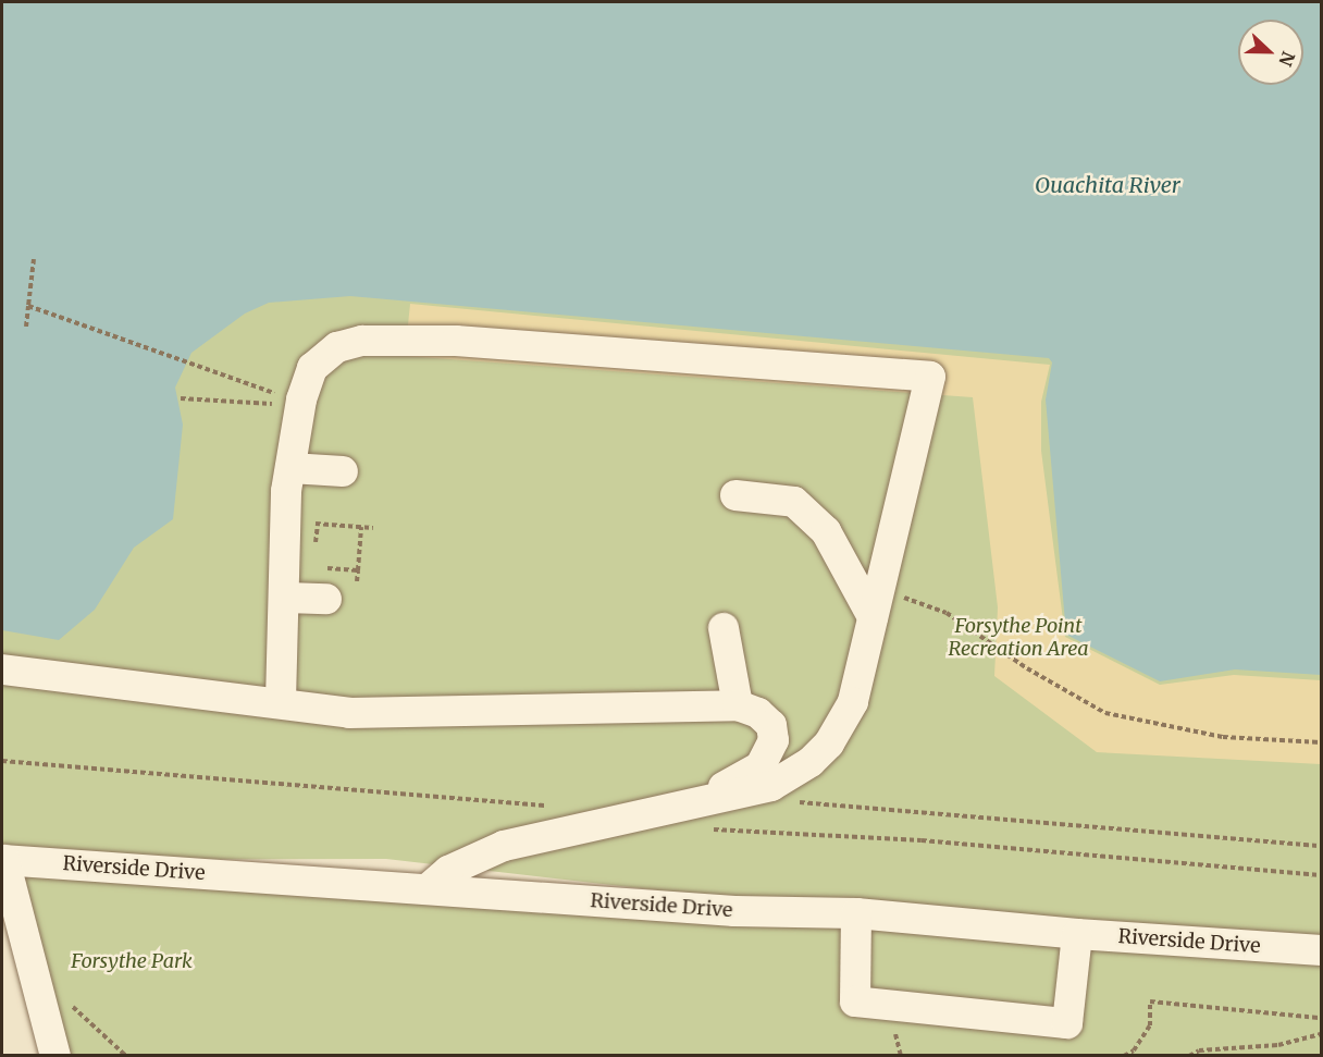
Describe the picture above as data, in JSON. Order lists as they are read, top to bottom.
{
  "streets": {
    "street": ["Riverside Drive"]
  },
  "water": ["Ouachita River"],
  "parks": ["Forsythe Point Recreation Area", "Forsythe Park"],
  "north": "right"
}
